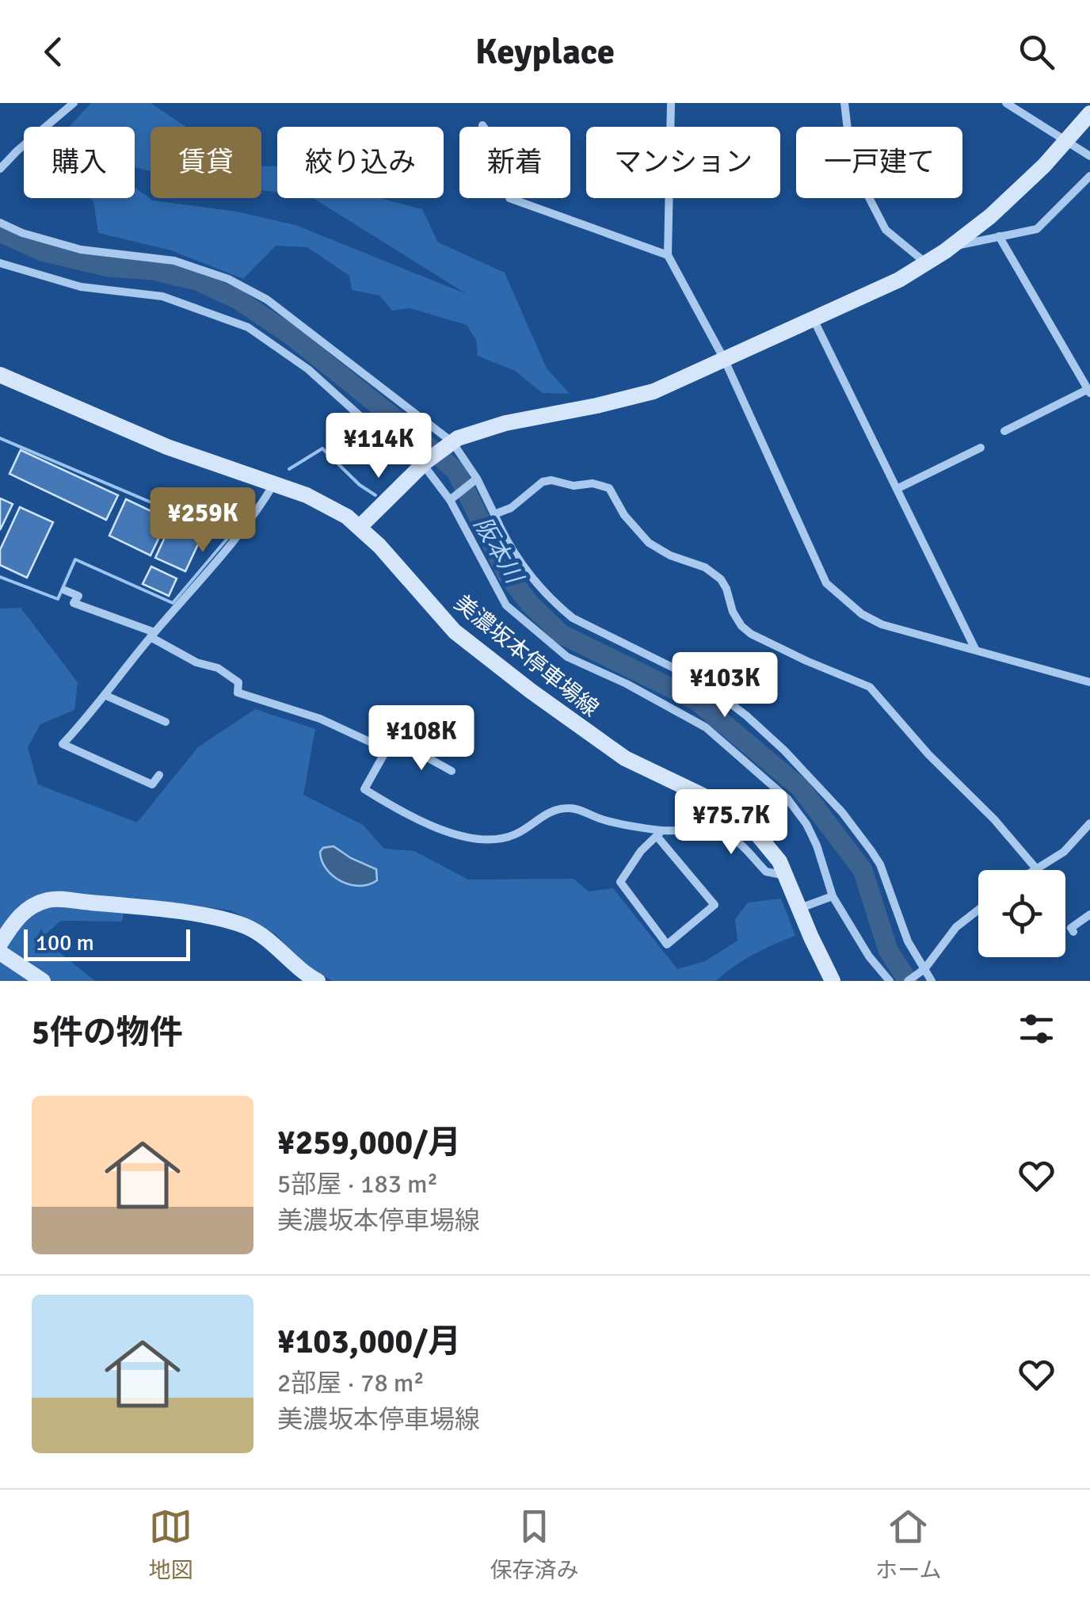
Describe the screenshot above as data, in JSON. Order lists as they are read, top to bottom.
{
  "streets": {
    "street": ["美濃坂本停車場線"]
  },
  "water": ["阪本川"],
  "scale_bar": "100 m",
  "page": {
    "header": "Keyplace",
    "chip": [
      "購入",
      "賃貸",
      "絞り込み",
      "新着",
      "マンション",
      "一戸建て"
    ],
    "price": [
      "¥114K",
      "¥259K",
      "¥103K",
      "¥108K",
      "¥75.7K"
    ],
    "scale": "100 m",
    "heading": "5件の物件",
    "list": [
      {
        "name": "¥259,000/月",
        "note": "5部屋 · 183 m² · 美濃坂本停車場線"
      },
      {
        "name": "¥103,000/月",
        "note": "2部屋 · 78 m² · 美濃坂本停車場線"
      }
    ],
    "tabs": ["地図", "保存済み", "ホーム"]
  }
}
